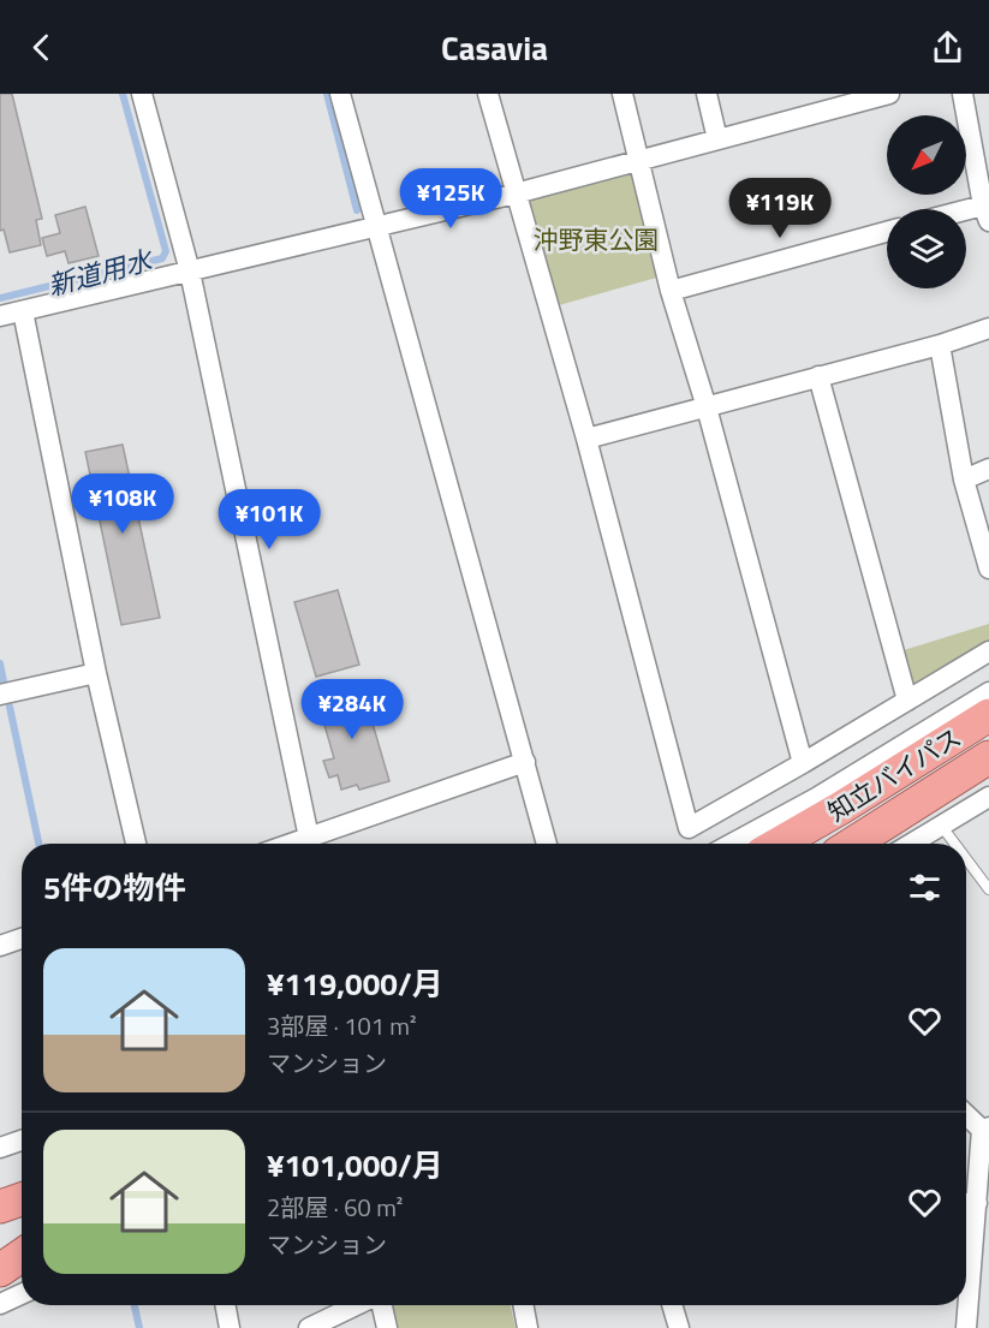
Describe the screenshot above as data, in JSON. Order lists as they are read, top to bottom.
{
  "streets": {
    "highway": ["知立バイパス"]
  },
  "water": ["新道用水"],
  "parks": ["沖野東公園"],
  "north": "bottom left",
  "page": {
    "header": "Casavia",
    "price": [
      "¥125K",
      "¥119K",
      "¥108K",
      "¥101K",
      "¥284K"
    ],
    "heading": "5件の物件",
    "list": [
      {
        "name": "¥119,000/月",
        "note": "3部屋 · 101 m² · マンション"
      },
      {
        "name": "¥101,000/月",
        "note": "2部屋 · 60 m² · マンション"
      }
    ]
  }
}
